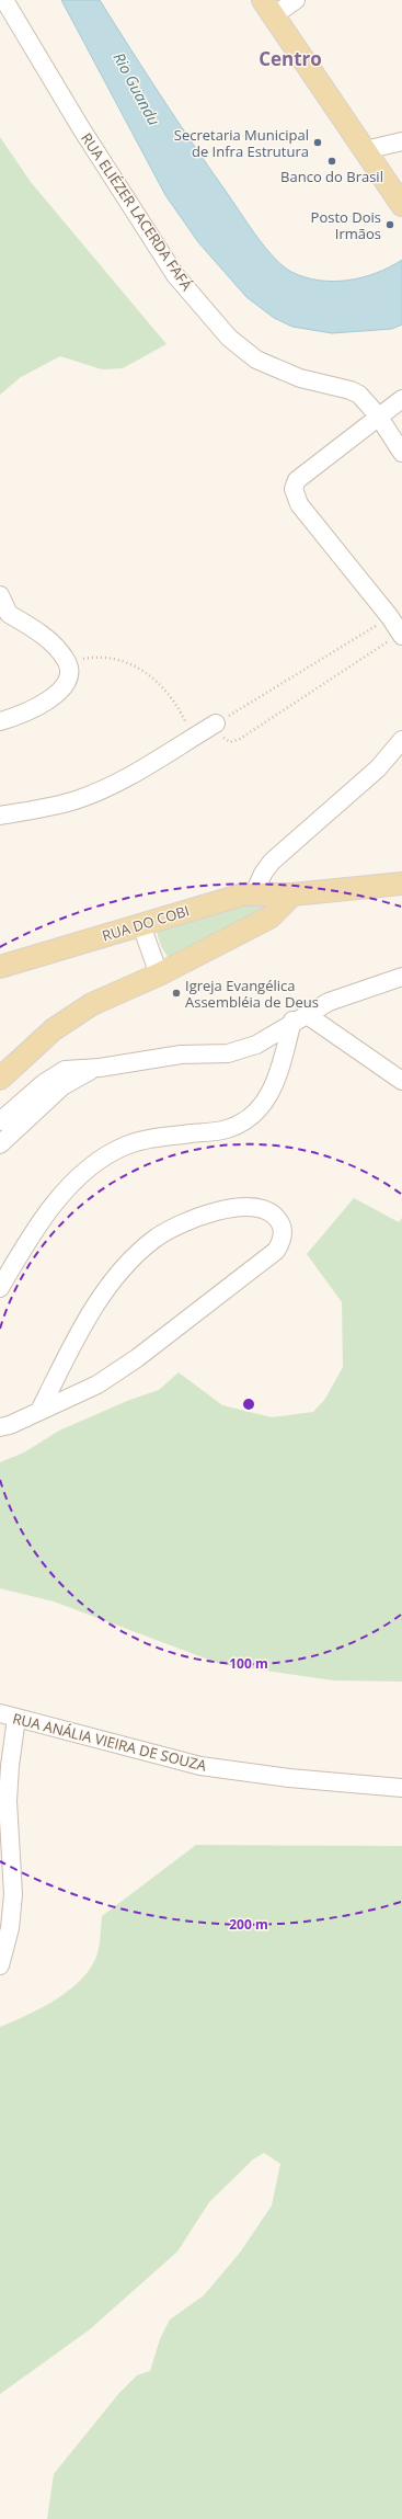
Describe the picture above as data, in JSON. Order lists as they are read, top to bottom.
{
  "streets": {
    "main road": ["RUA DO COBI"],
    "street": ["RUA ELIÉZER LACERDA FAFÁ", "RUA ANÁLIA VIEIRA DE SOUZA"]
  },
  "districts": ["Centro"],
  "water": ["Rio Guandu"],
  "places": [
    "Secretaria Municipal de Infra Estrutura",
    "Banco do Brasil",
    "Posto Dois Irmãos",
    "Igreja Evangélica Assembléia de Deus"
  ],
  "rings": ["100 m", "200 m"]
}
